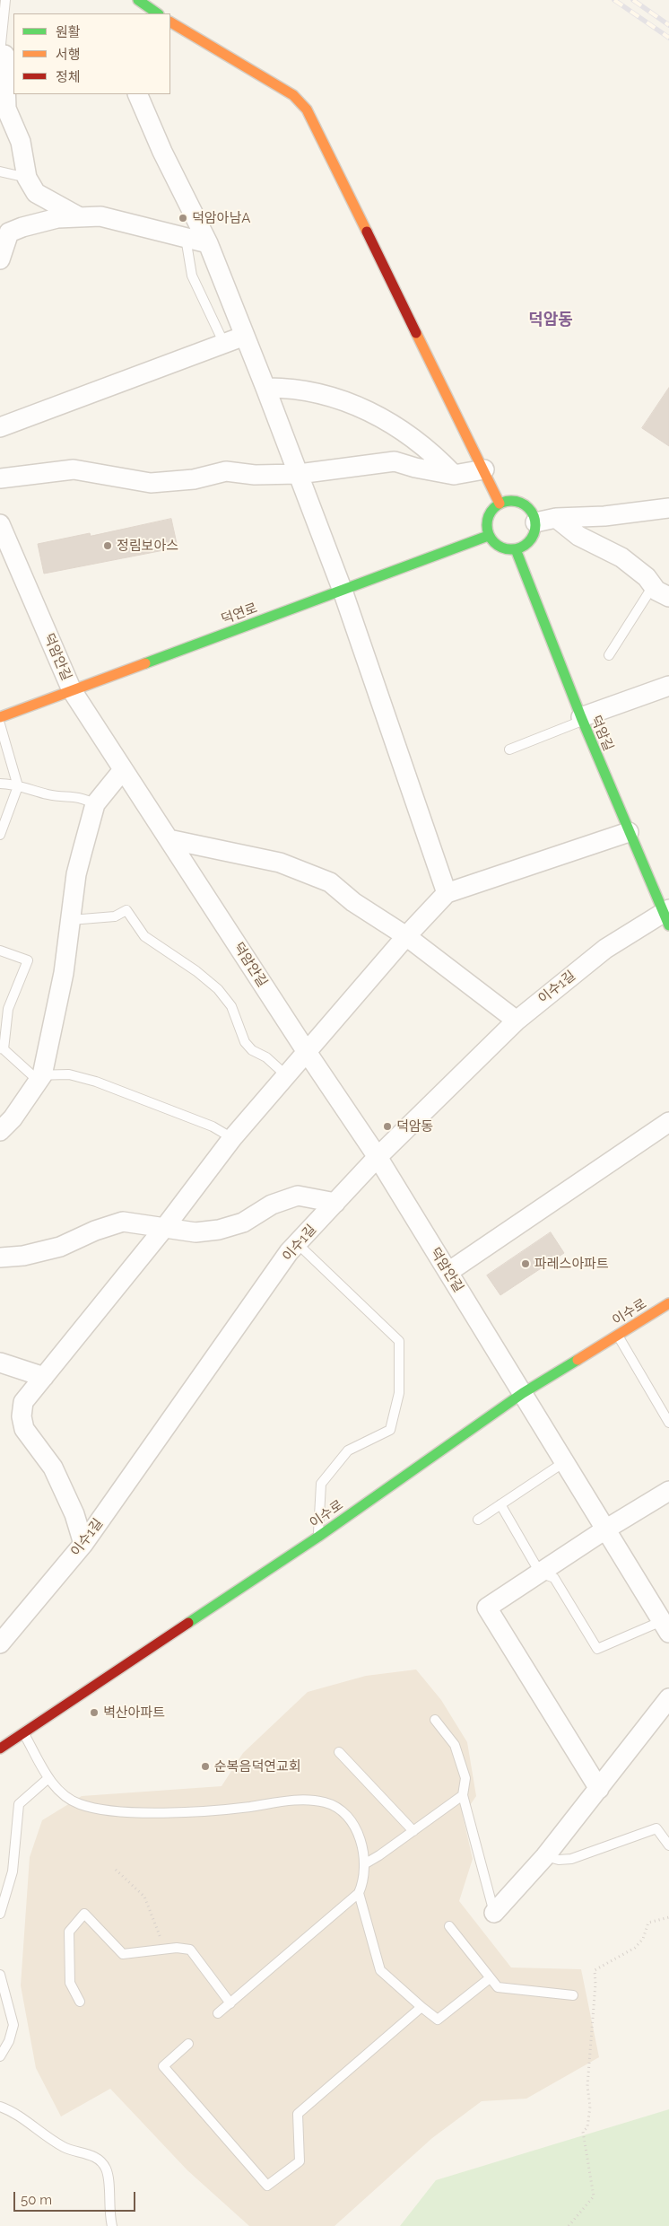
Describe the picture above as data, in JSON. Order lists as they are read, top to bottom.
{
  "streets": {
    "street": [
      "덕연로",
      "덕암안길",
      "덕암길",
      "이수1길",
      "이수로"
    ]
  },
  "crossings": [
    ["덕연로", "덕암안길"],
    ["덕연로", "덕암길"],
    ["덕암안길", "이수1길"],
    ["덕암안길", "이수로"],
    ["덕암길", "이수1길"]
  ],
  "districts": ["덕암동"],
  "places": [
    "덕암아남A",
    "정림보아스",
    "덕암동",
    "파레스아파트",
    "벽산아파트",
    "순복음덕연교회"
  ],
  "legend": ["원활", "서행", "정체"],
  "scale_bar": "50 m"
}
